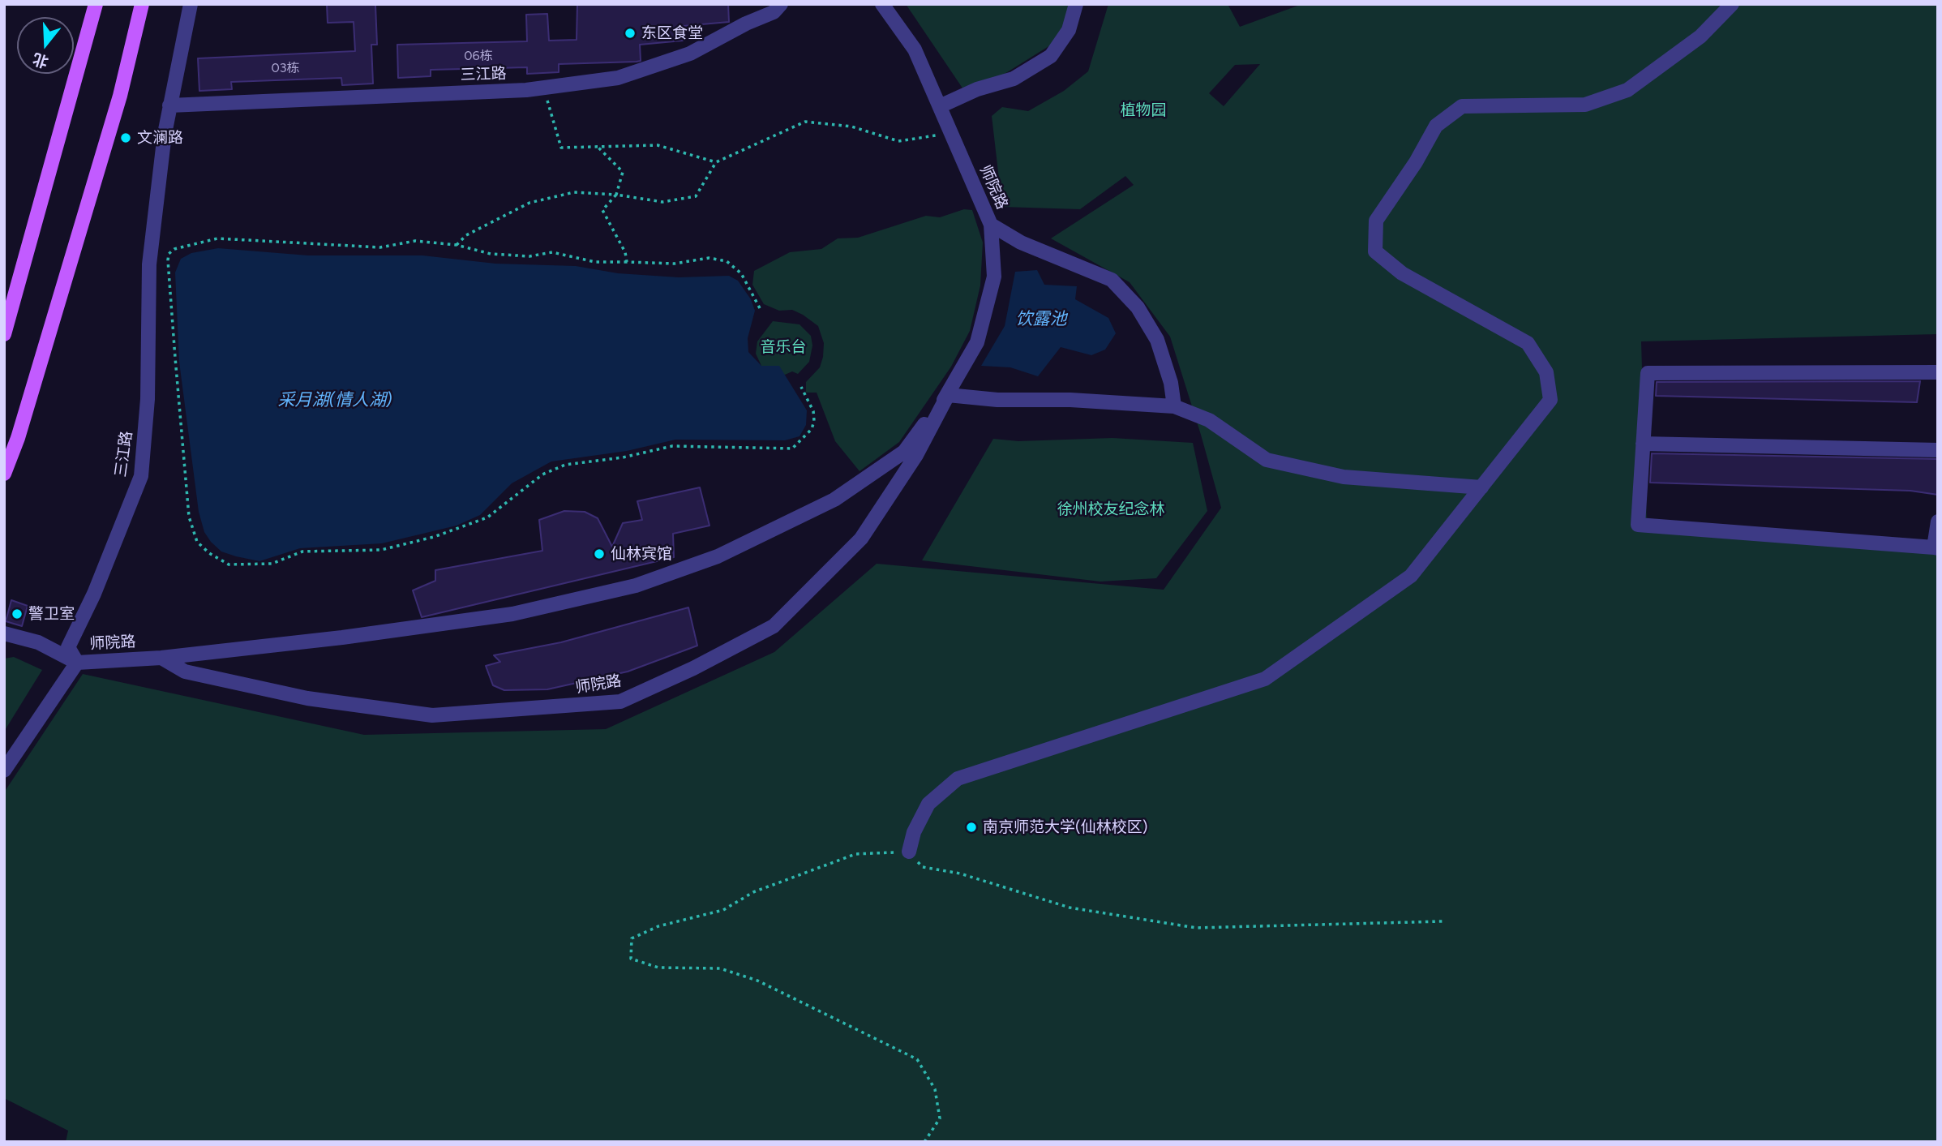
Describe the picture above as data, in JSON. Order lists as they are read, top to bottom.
{
  "streets": {
    "street": ["三江路", "师院路"]
  },
  "crossings": [
    ["三江路", "师院路"]
  ],
  "water": ["饮露池", "采月湖(情人湖)"],
  "parks": ["植物园", "音乐台", "徐州校友纪念林"],
  "places": [
    "东区食堂",
    "文澜路",
    "仙林宾馆",
    "警卫室",
    "南京师范大学(仙林校区)"
  ],
  "house_numbers": ["06栋", "03栋"],
  "north": "bottom"
}
